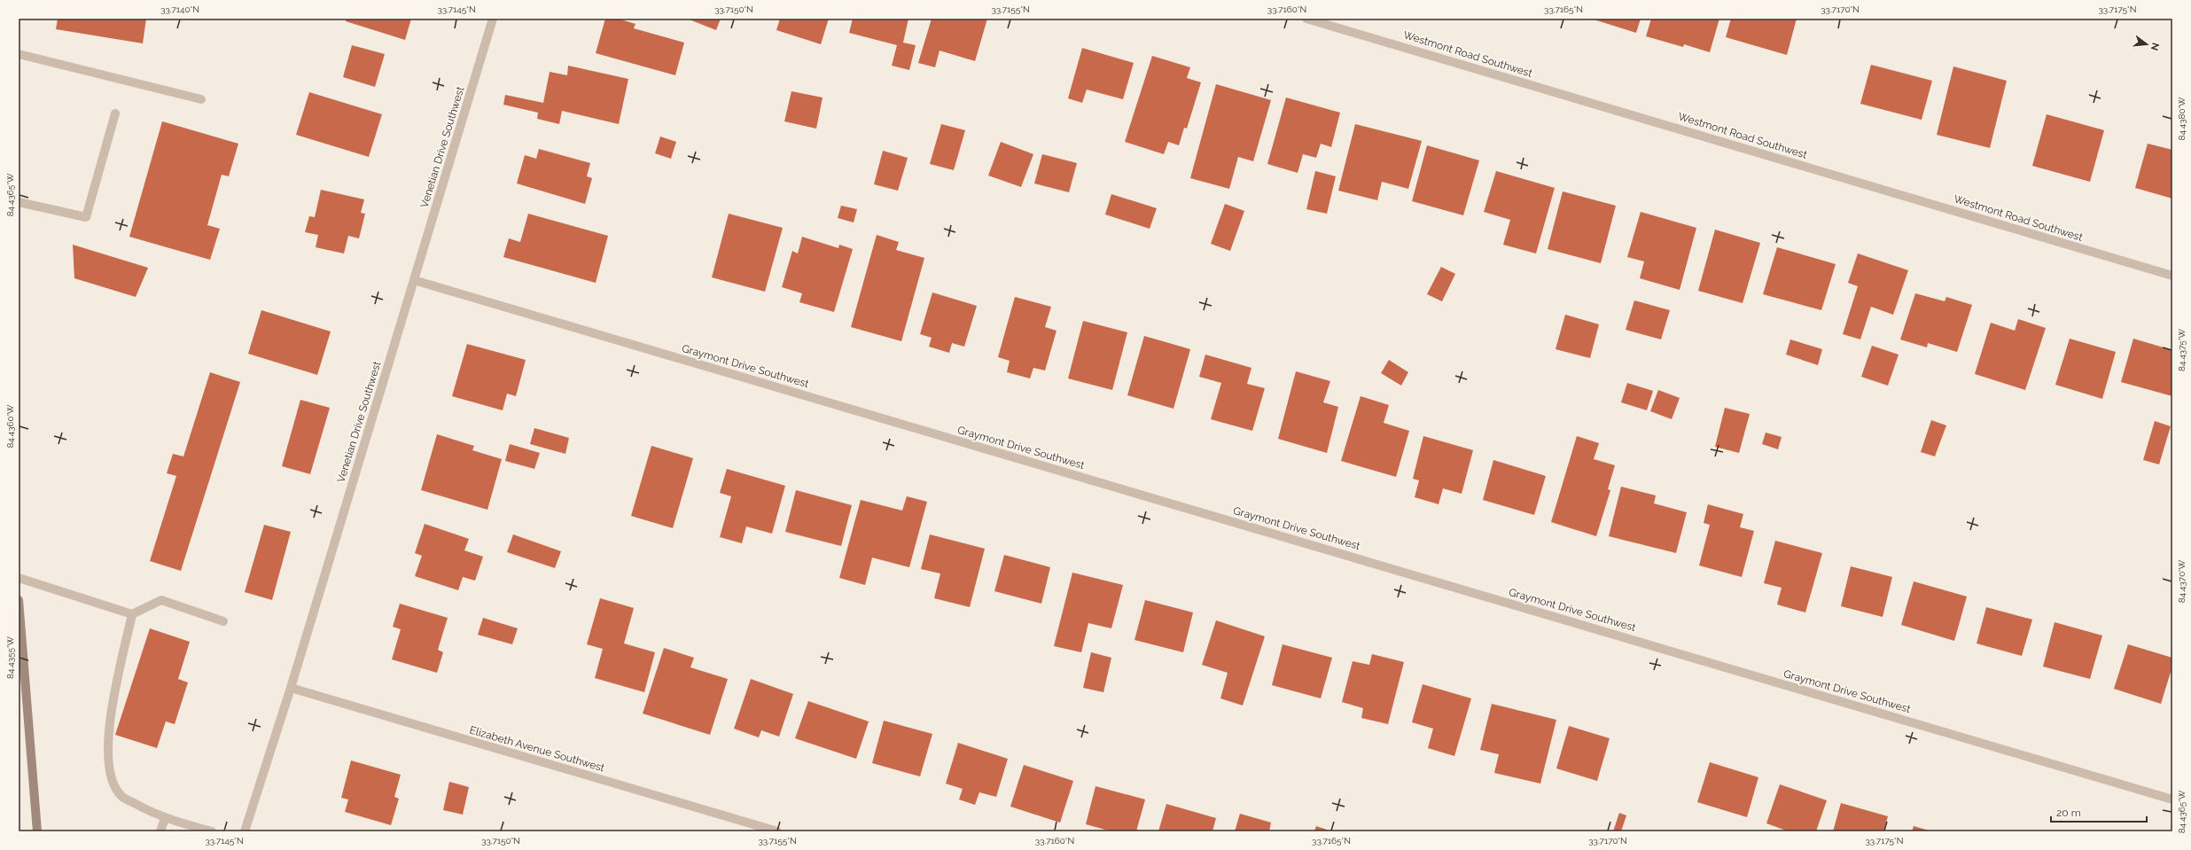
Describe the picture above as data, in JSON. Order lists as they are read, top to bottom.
{
  "streets": {
    "street": [
      "Westmont Road Southwest",
      "Venetian Drive Southwest",
      "Graymont Drive Southwest",
      "Elizabeth Avenue Southwest"
    ]
  },
  "crossings": [
    ["Venetian Drive Southwest", "Graymont Drive Southwest"],
    ["Venetian Drive Southwest", "Elizabeth Avenue Southwest"]
  ],
  "scale_bar": "20 m",
  "north": "right",
  "coordinates": [
    "33.7140°N",
    "33.7145°N",
    "33.7150°N",
    "33.7155°N",
    "33.7160°N",
    "33.7165°N",
    "33.7170°N",
    "33.7175°N",
    "84.4380°W",
    "84.4365°W",
    "84.4375°W",
    "84.4360°W",
    "84.4370°W",
    "84.4355°W"
  ]
}
